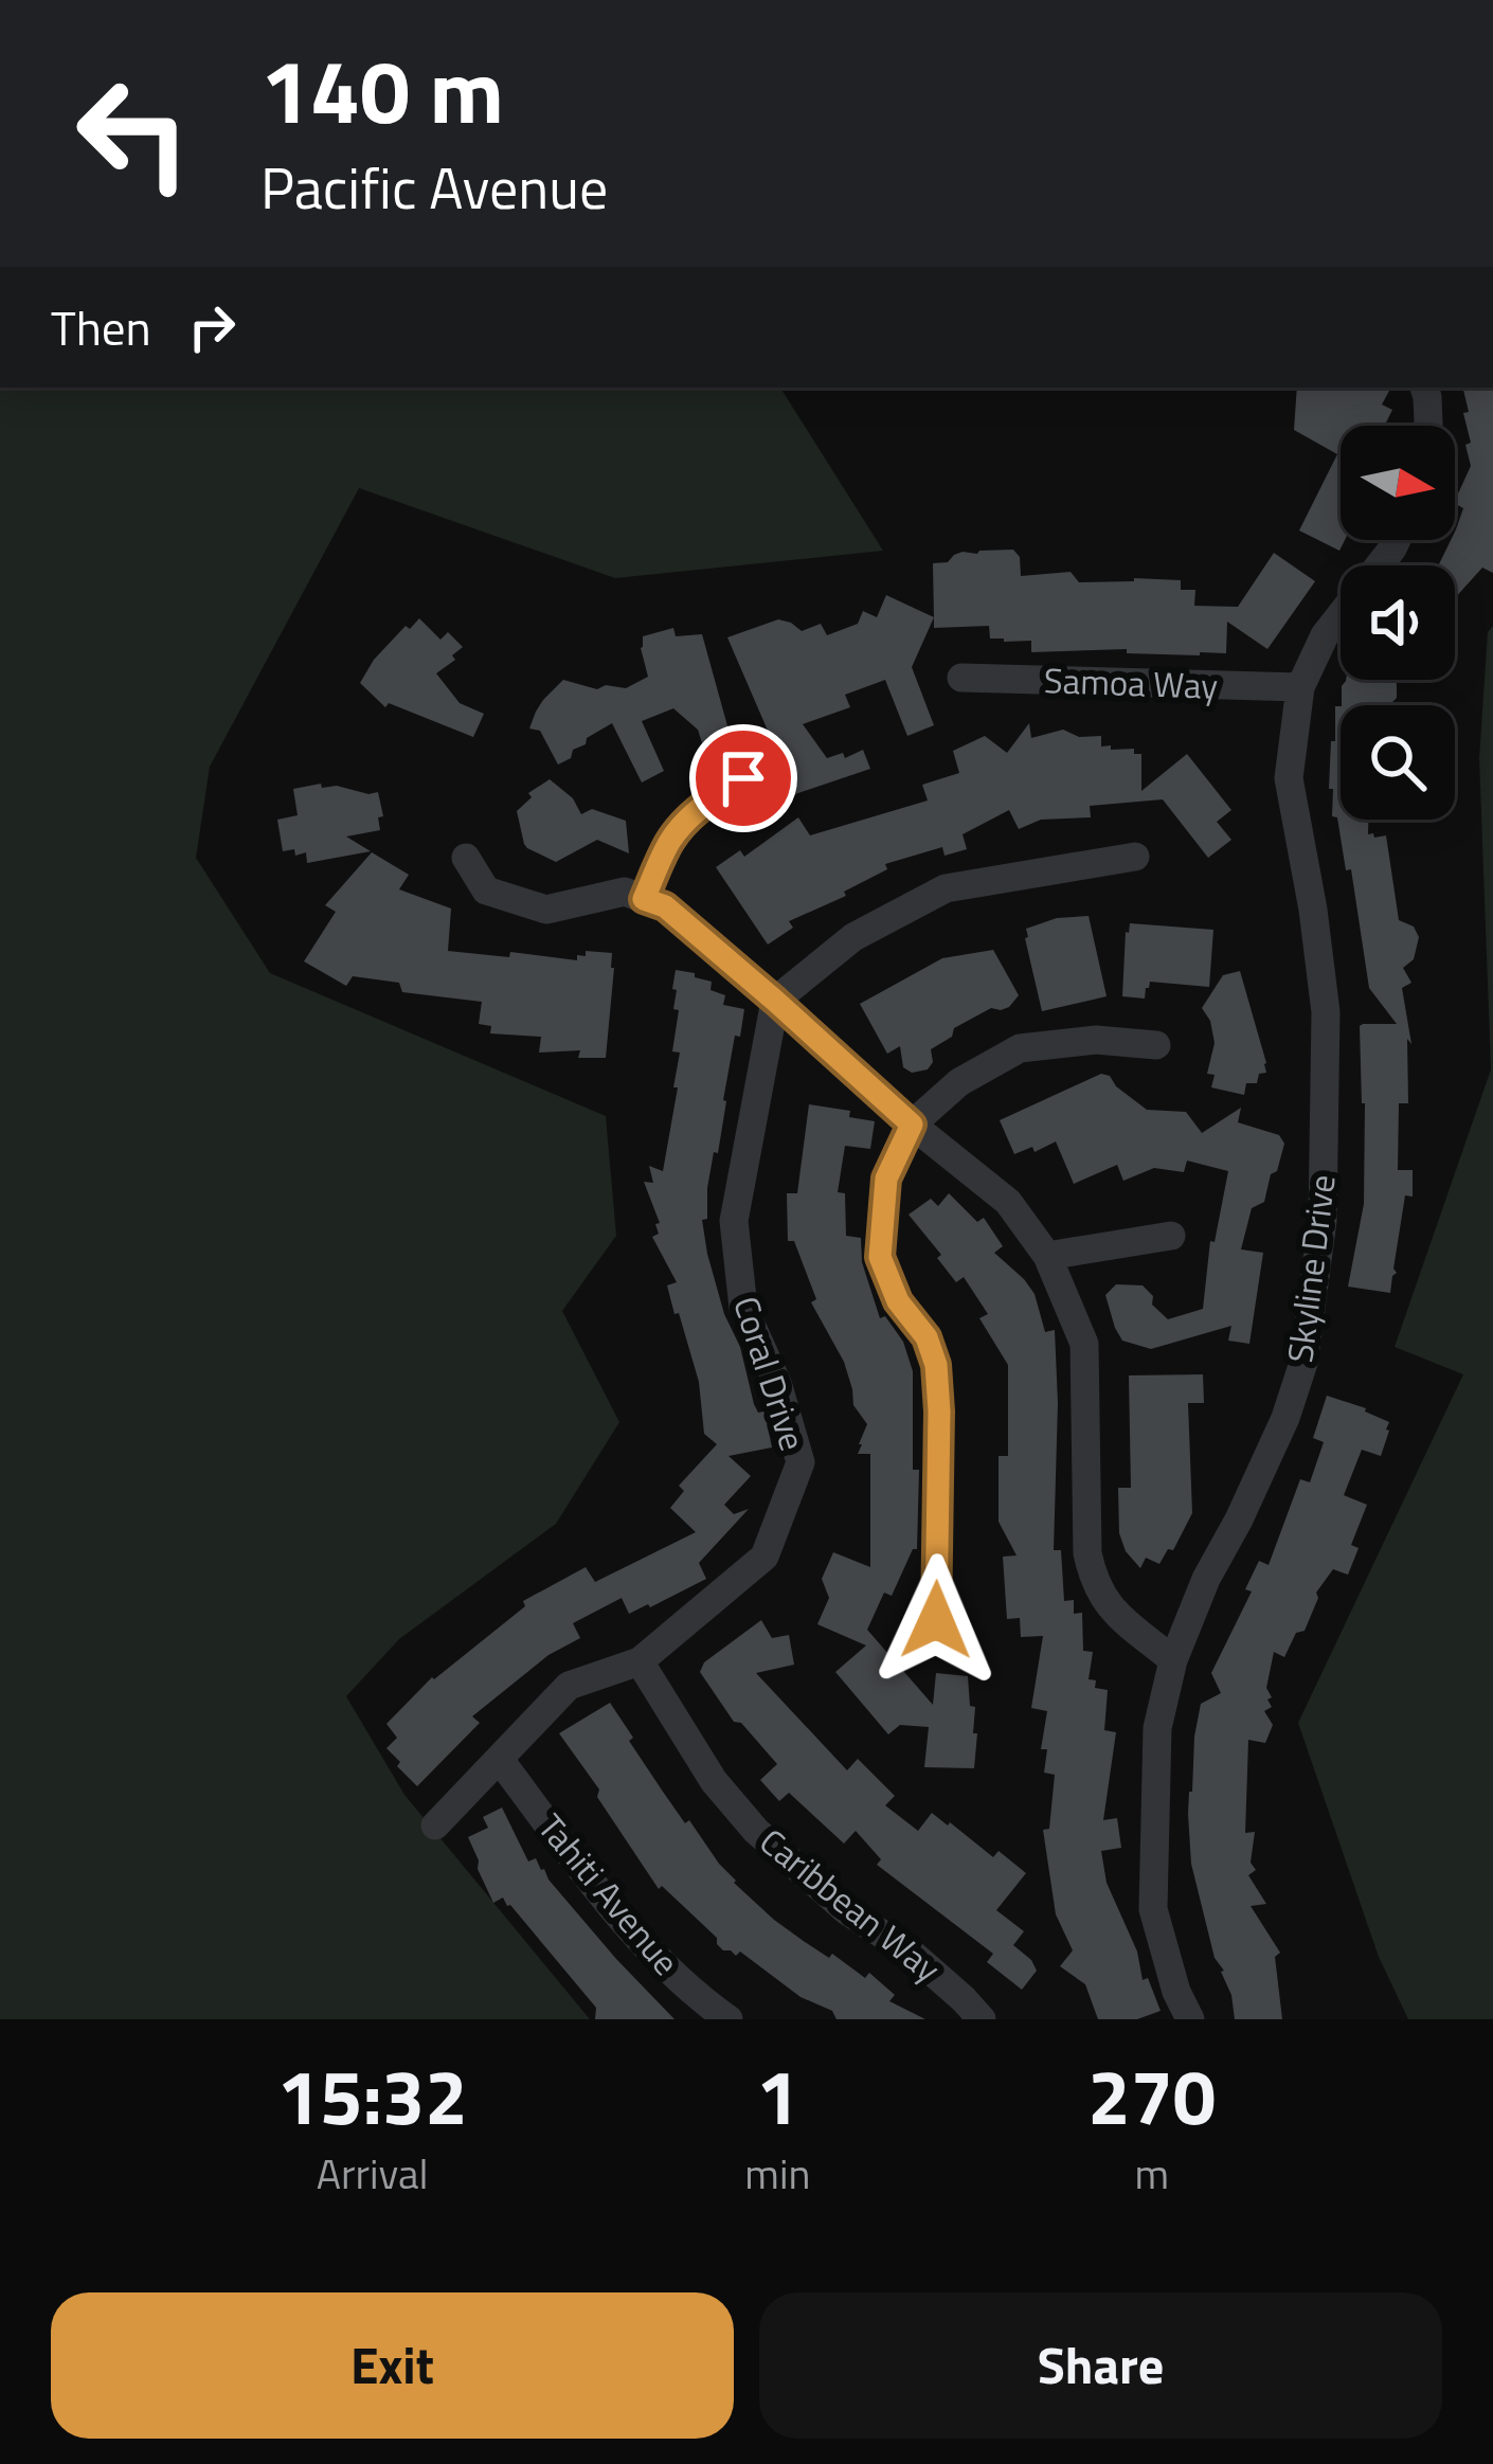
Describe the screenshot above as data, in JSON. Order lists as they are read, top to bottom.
{
  "streets": {
    "street": [
      "Samoa Way",
      "Skyline Drive",
      "Coral Drive",
      "Tahiti Avenue",
      "Caribbean Way"
    ]
  },
  "crossings": [
    ["Samoa Way", "Skyline Drive"],
    ["Coral Drive", "Tahiti Avenue"],
    ["Coral Drive", "Caribbean Way"]
  ],
  "north": "right",
  "page": {
    "turn": ["140 m", "Pacific Avenue"],
    "then": "Then",
    "eta": [
      "15:32",
      "Arrival",
      "1",
      "min",
      "270",
      "m"
    ],
    "buttons": ["Exit", "Share"]
  }
}
